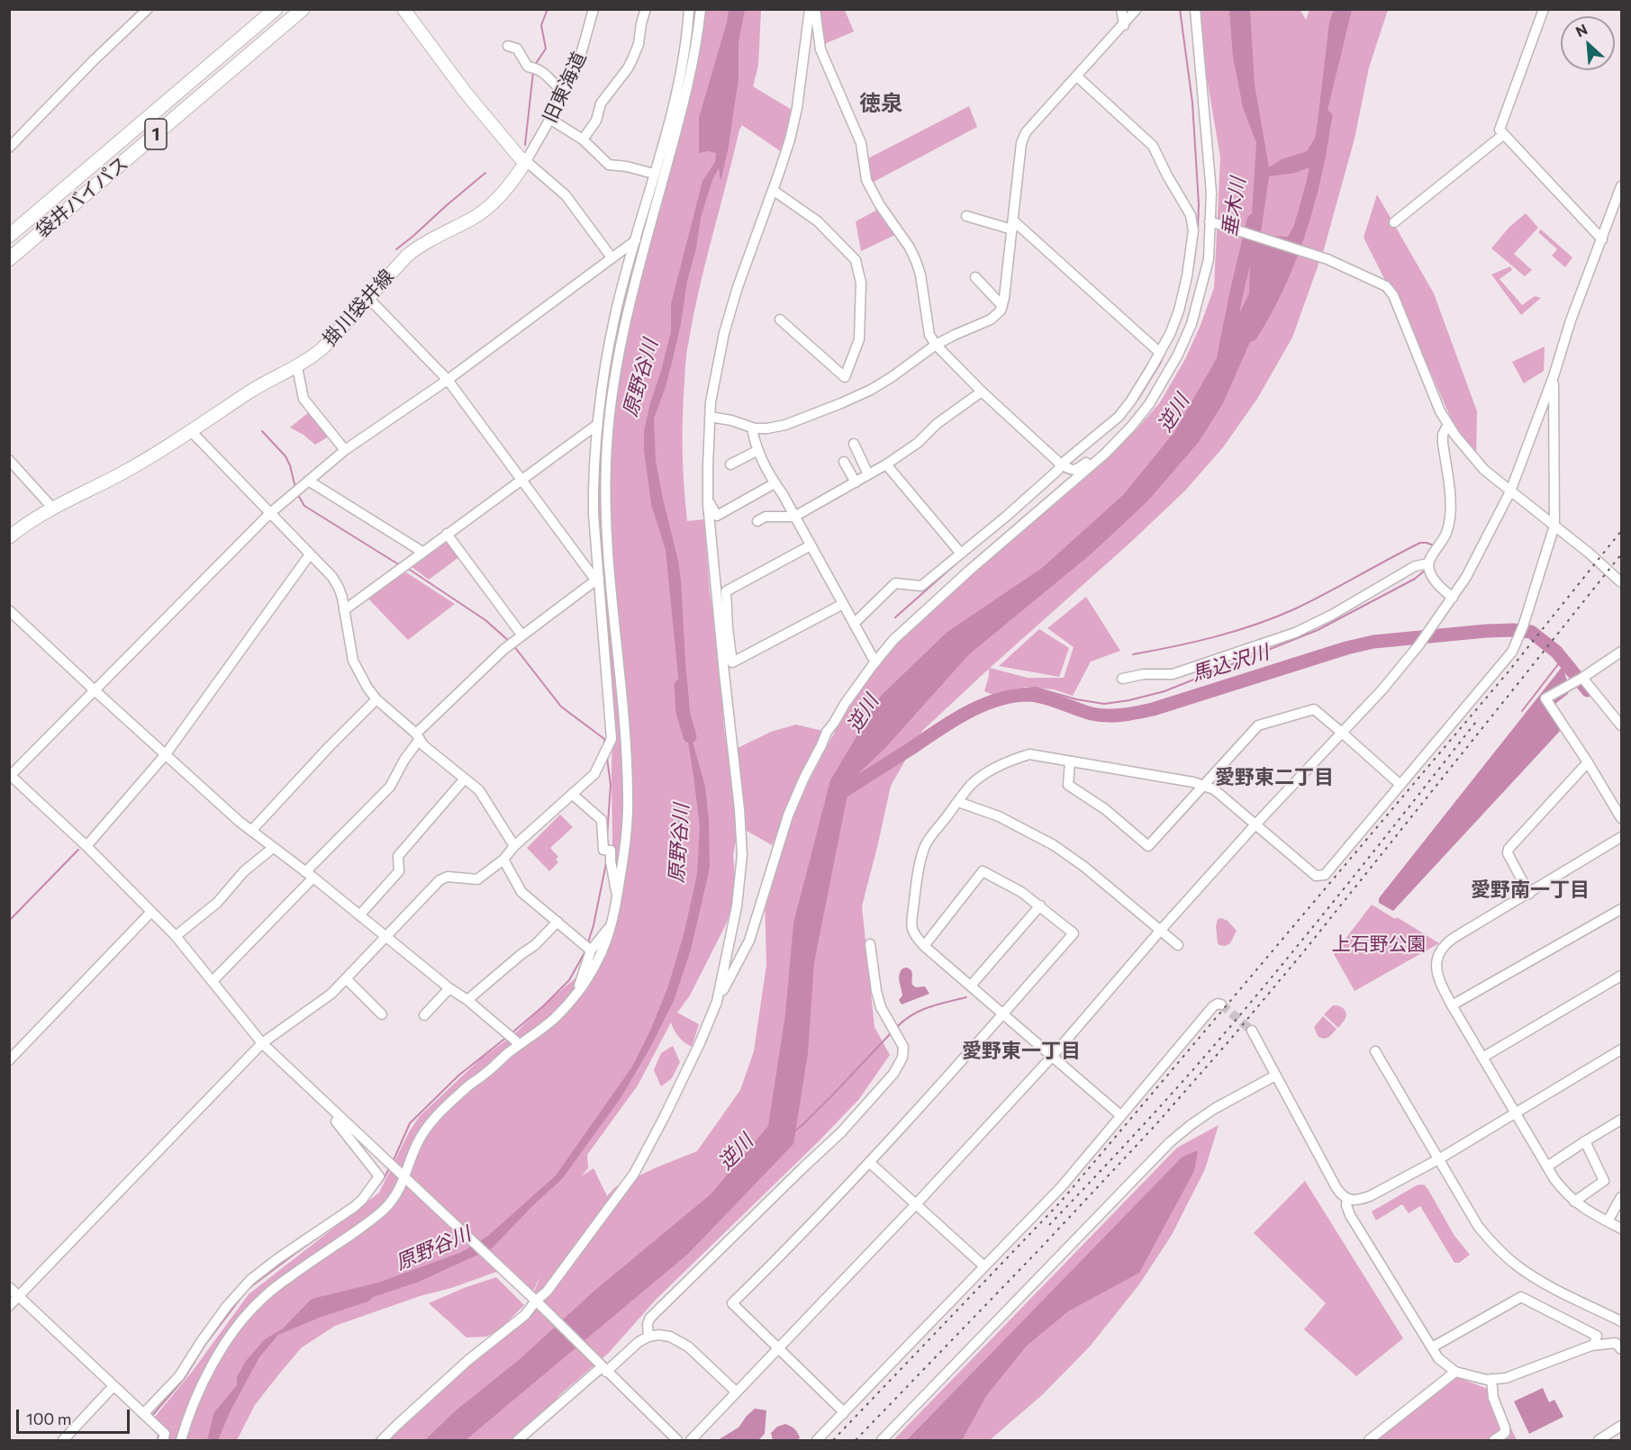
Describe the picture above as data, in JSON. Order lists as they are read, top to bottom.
{
  "streets": {
    "highway": ["1", "袋井バイパス"],
    "main road": ["掛川袋井線"],
    "street": ["旧東海道"]
  },
  "crossings": [
    ["旧東海道", "掛川袋井線"]
  ],
  "districts": [
    "徳泉",
    "愛野東二丁目",
    "愛野南一丁目",
    "愛野東一丁目"
  ],
  "water": [
    "垂木川",
    "原野谷川",
    "逆川",
    "馬込沢川"
  ],
  "parks": ["上石野公園"],
  "scale_bar": "100 m",
  "north": "top left"
}
